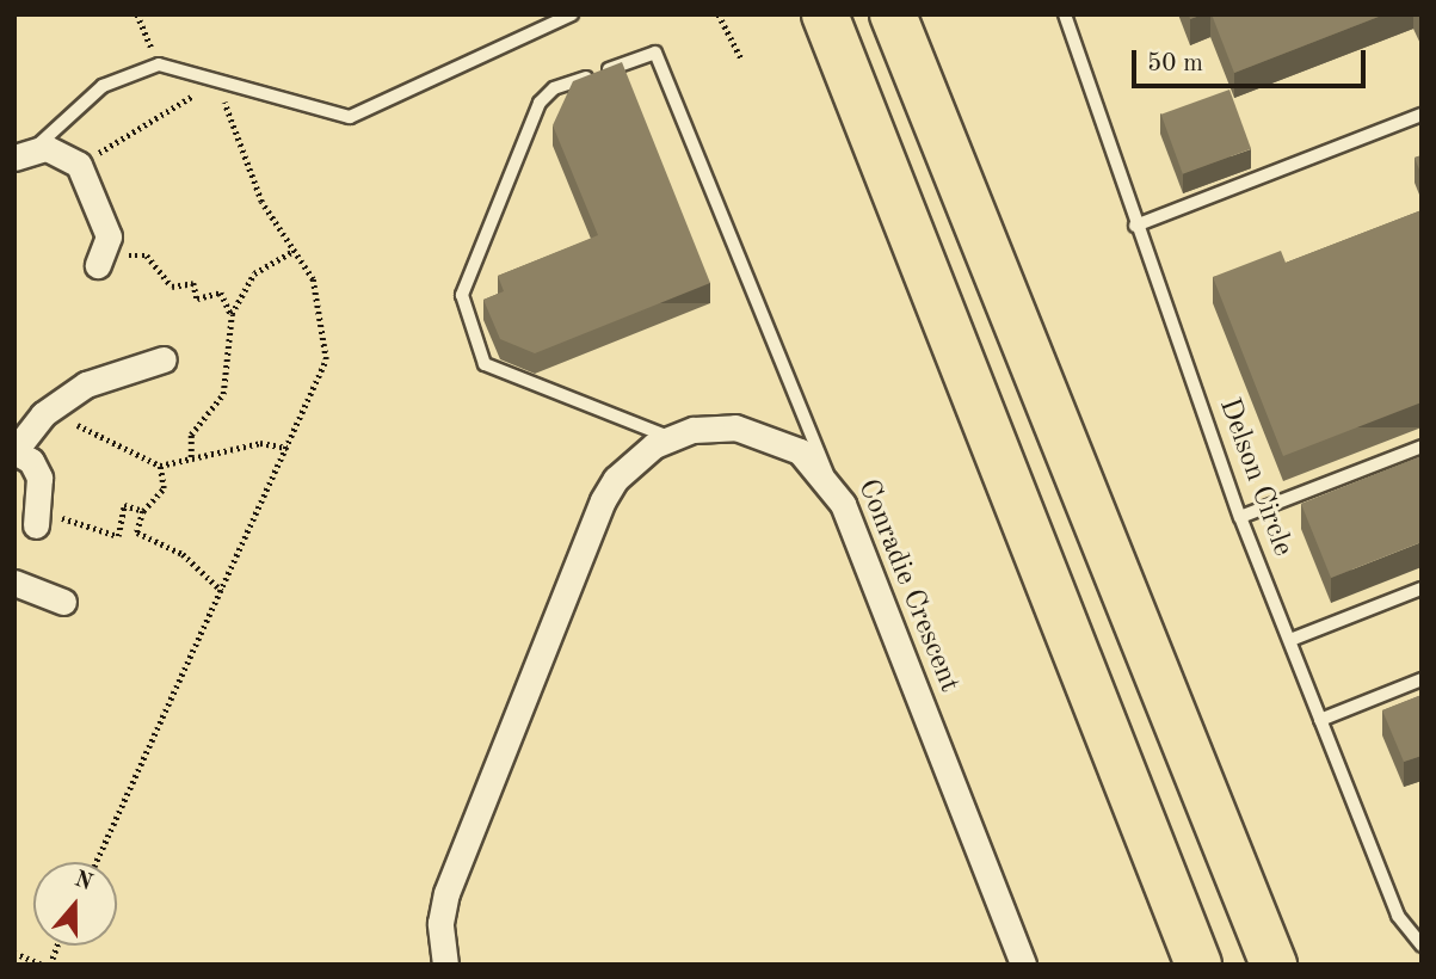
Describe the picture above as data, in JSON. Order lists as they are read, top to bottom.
{
  "streets": {
    "street": ["Conradie Crescent"],
    "lane": ["Delson Circle"]
  },
  "scale_bar": "50 m",
  "north": "top"
}
